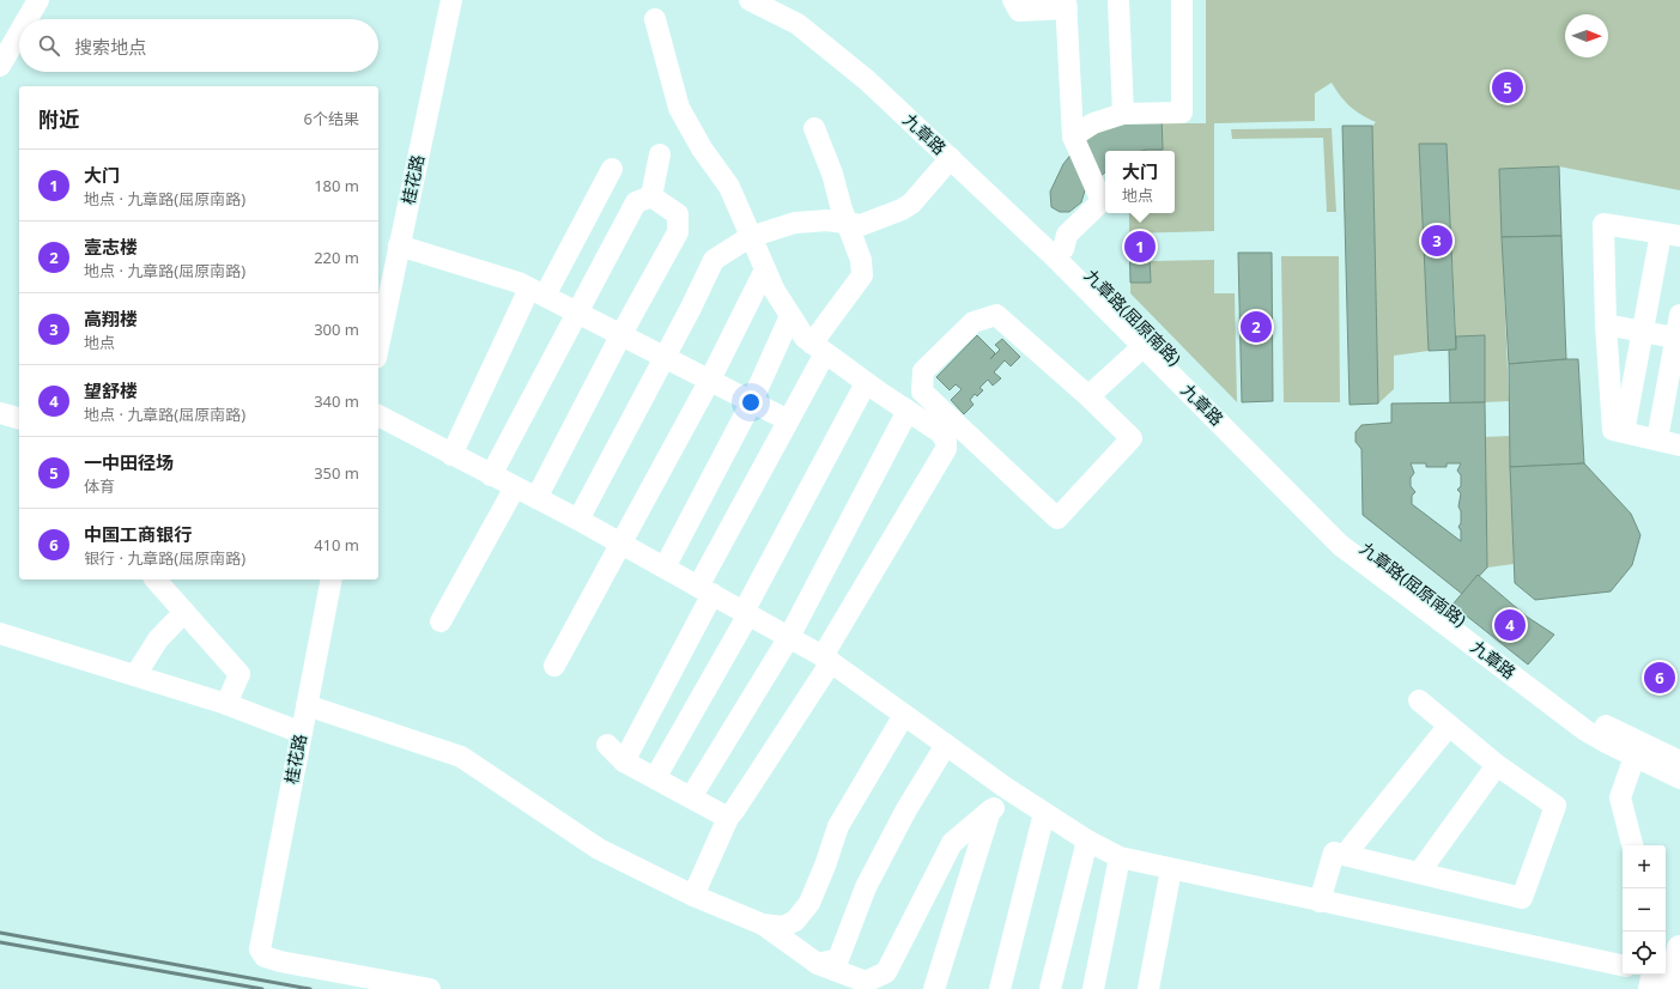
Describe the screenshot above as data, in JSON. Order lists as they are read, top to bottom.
{
  "streets": {
    "street": ["九章路", "桂花路", "九章路(屈原南路)"]
  },
  "crossings": [
    ["九章路", "九章路(屈原南路)"]
  ],
  "north": "right",
  "page": {
    "search": "搜索地点",
    "pins": [
      "5",
      "3",
      "1",
      "2",
      "4",
      "6"
    ],
    "heading": ["附近", "6个结果"],
    "list": [
      {
        "mark": "1",
        "name": "大门",
        "note": "地点 · 九章路(屈原南路)",
        "value": "180 m"
      },
      {
        "mark": "2",
        "name": "壹志楼",
        "note": "地点 · 九章路(屈原南路)",
        "value": "220 m"
      },
      {
        "mark": "3",
        "name": "高翔楼",
        "note": "地点",
        "value": "300 m"
      },
      {
        "mark": "4",
        "name": "望舒楼",
        "note": "地点 · 九章路(屈原南路)",
        "value": "340 m"
      },
      {
        "mark": "5",
        "name": "一中田径场",
        "note": "体育",
        "value": "350 m"
      },
      {
        "mark": "6",
        "name": "中国工商银行",
        "note": "银行 · 九章路(屈原南路)",
        "value": "410 m"
      }
    ],
    "popup": ["大门", "地点"],
    "map_buttons": ["+", "−"]
  }
}
